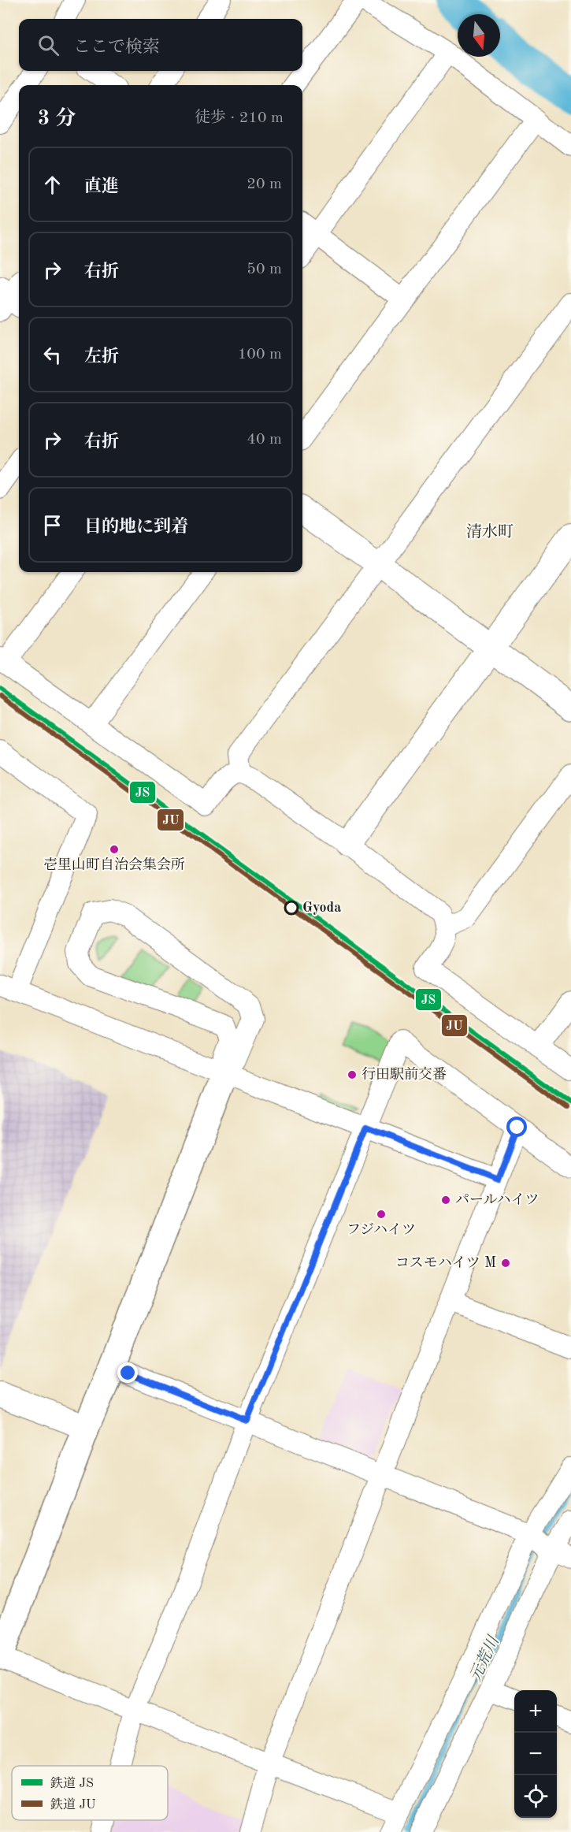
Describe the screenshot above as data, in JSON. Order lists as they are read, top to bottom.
{
  "districts": ["清水町"],
  "water": ["元荒川"],
  "places": [
    "壱里山町自治会集会所",
    "Gyoda",
    "行田駅前交番",
    "パールハイツ",
    "フジハイツ",
    "コスモハイツ M"
  ],
  "lines": ["rail line JS", "rail line JU"],
  "legend": ["鉄道 JS", "鉄道 JU"],
  "north": "bottom",
  "page": {
    "search": "ここで検索",
    "heading": ["3 分", "徒歩 · 210 m"],
    "list": [
      ["直進", "20 m"],
      ["右折", "50 m"],
      ["左折", "100 m"],
      ["右折", "40 m"],
      "目的地に到着"
    ],
    "map_buttons": ["+", "−"]
  }
}
